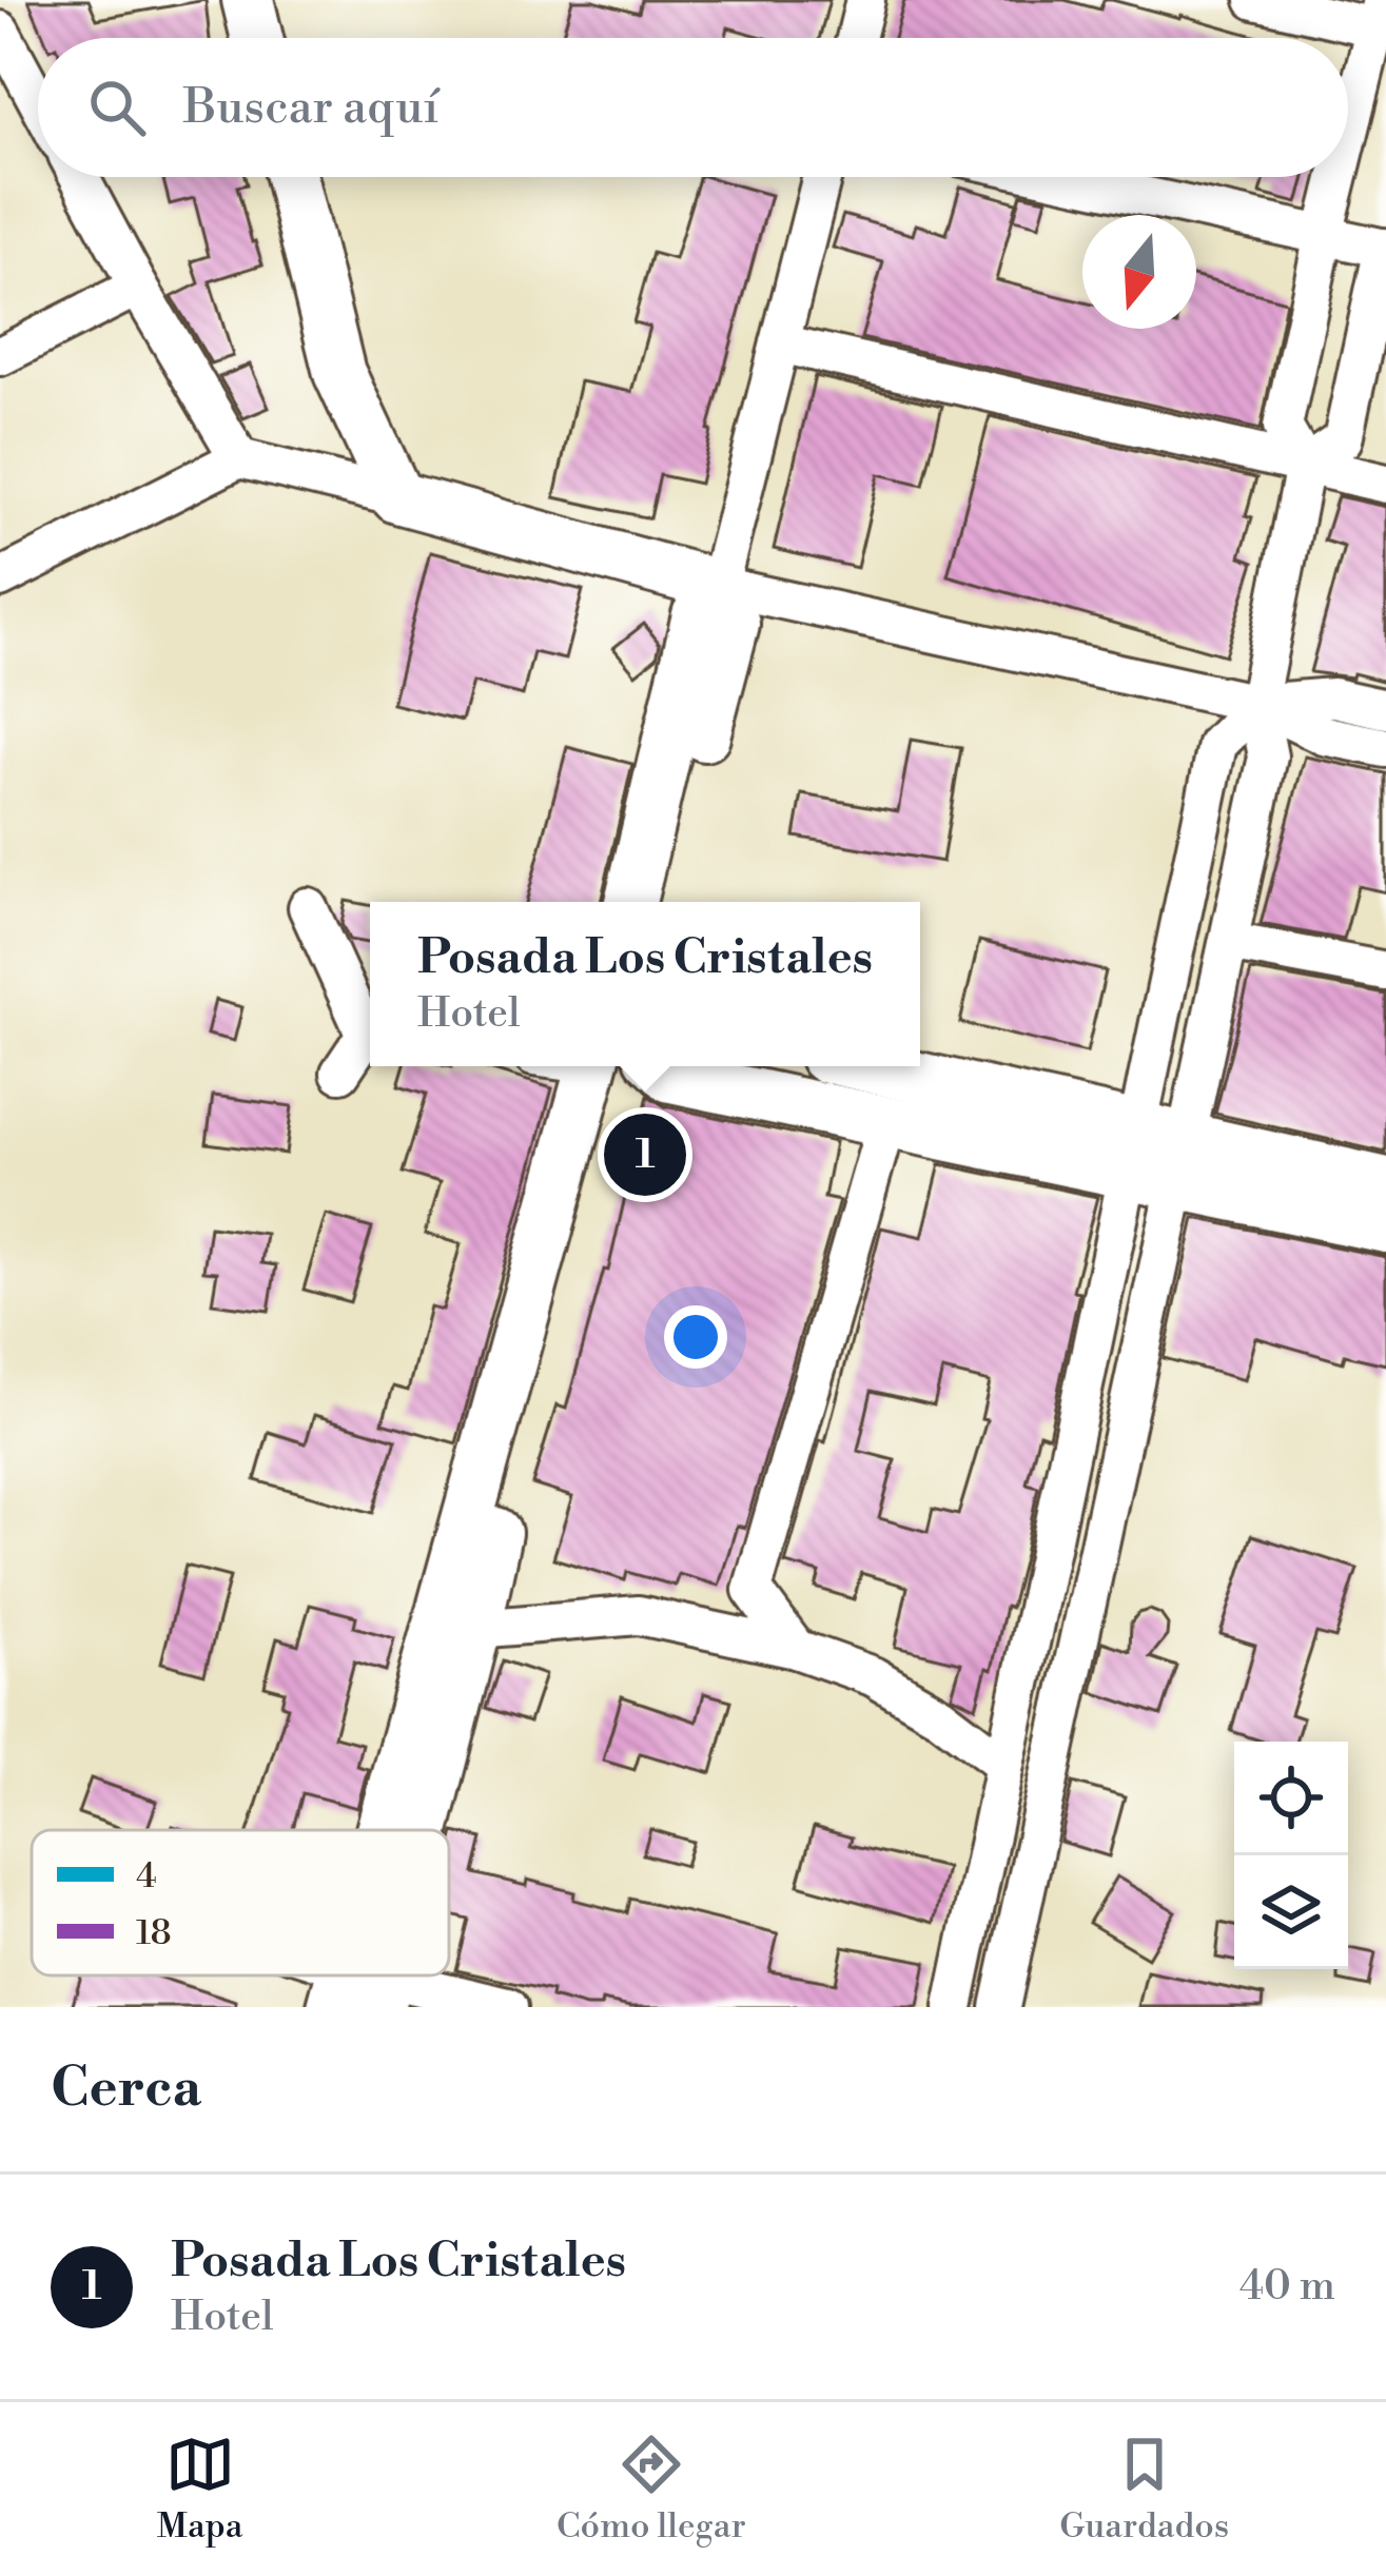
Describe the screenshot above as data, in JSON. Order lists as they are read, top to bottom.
{
  "legend": ["4", "18"],
  "north": "bottom",
  "page": {
    "search": "Buscar aquí",
    "popup": ["Posada Los Cristales", "Hotel"],
    "pins": "1",
    "heading": "Cerca",
    "list": [
      {
        "mark": "1",
        "name": "Posada Los Cristales",
        "note": "Hotel",
        "value": "40 m"
      }
    ],
    "nav": ["Mapa", "Cómo llegar", "Guardados"]
  }
}
